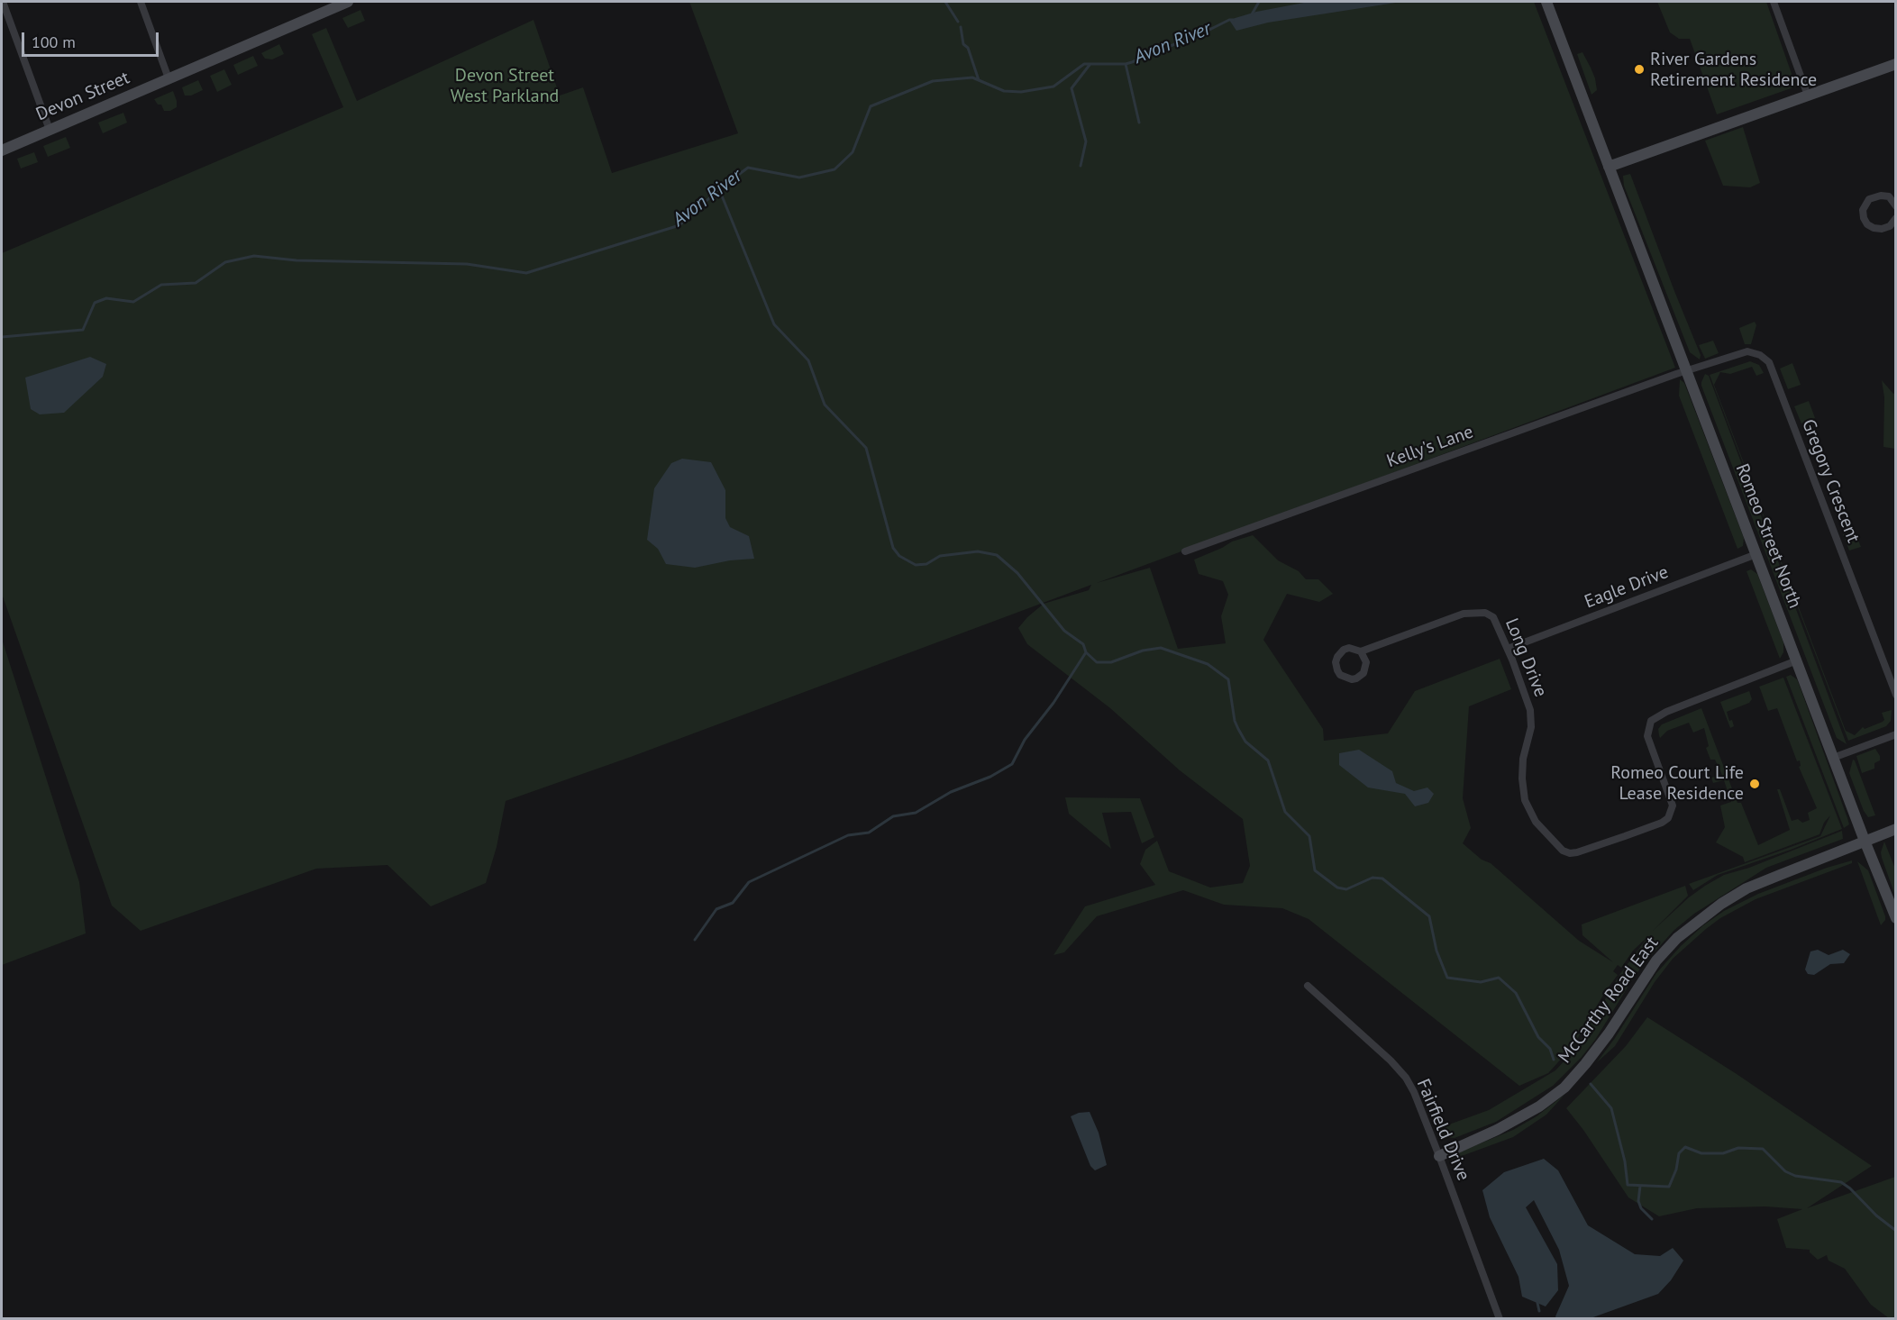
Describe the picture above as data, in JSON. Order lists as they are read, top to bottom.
{
  "streets": {
    "street": [
      "Devon Street",
      "Kelly's Lane",
      "Gregory Crescent",
      "Romeo Street North",
      "Eagle Drive",
      "Long Drive",
      "McCarthy Road East",
      "Fairfield Drive"
    ]
  },
  "crossings": [
    ["Kelly's Lane", "Gregory Crescent"],
    ["Kelly's Lane", "Romeo Street North"],
    ["Gregory Crescent", "Romeo Street North"],
    ["Romeo Street North", "Eagle Drive"],
    ["Romeo Street North", "Long Drive"],
    ["Romeo Street North", "McCarthy Road East"],
    ["Eagle Drive", "Long Drive"],
    ["McCarthy Road East", "Fairfield Drive"]
  ],
  "water": ["Avon River"],
  "parks": ["Devon Street West Parkland"],
  "places": ["River Gardens Retirement Residence", "Romeo Court Life Lease Residence"],
  "scale_bar": "100 m"
}
